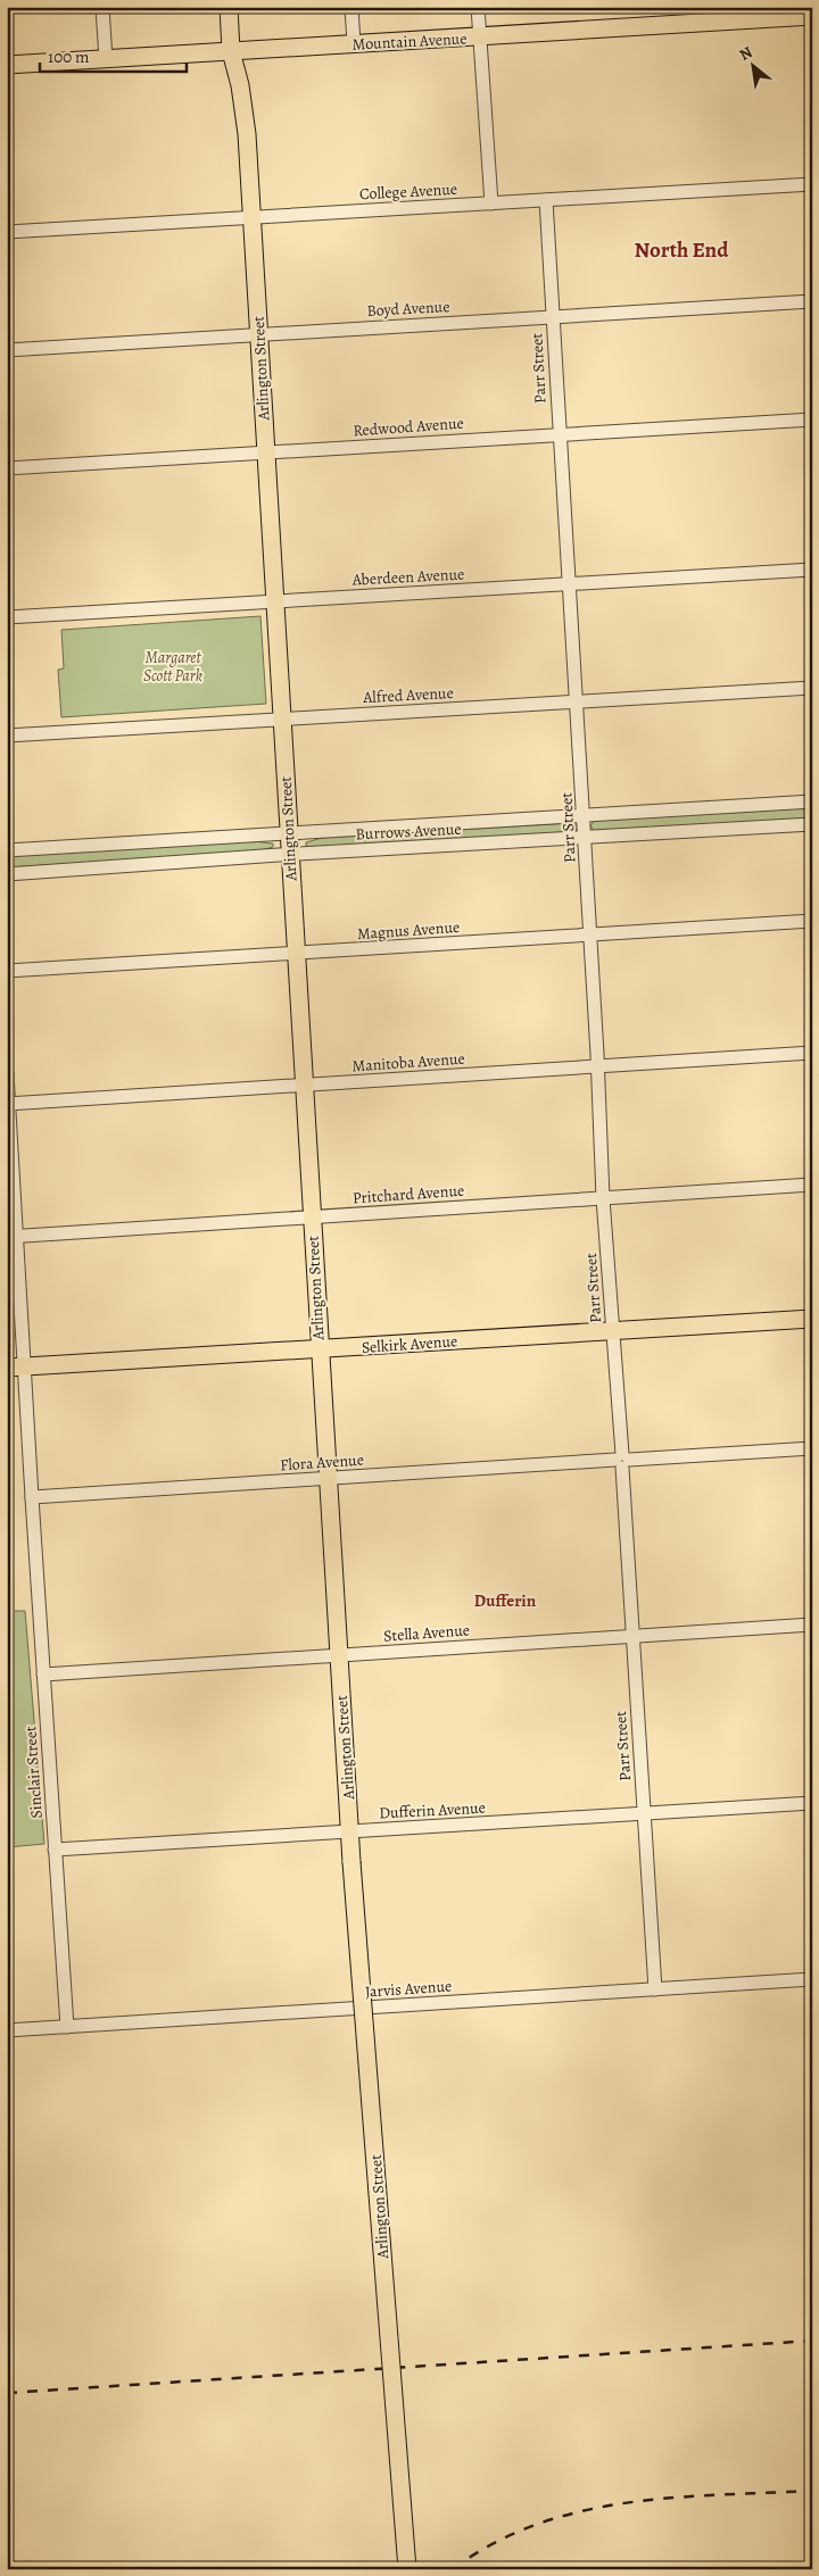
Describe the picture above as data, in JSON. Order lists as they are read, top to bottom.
{
  "streets": {
    "main road": ["Mountain Avenue", "Arlington Street", "Selkirk Avenue"],
    "street": [
      "College Avenue",
      "Boyd Avenue",
      "Parr Street",
      "Redwood Avenue",
      "Aberdeen Avenue",
      "Alfred Avenue",
      "Burrows Avenue",
      "Magnus Avenue",
      "Manitoba Avenue",
      "Pritchard Avenue",
      "Flora Avenue",
      "Stella Avenue",
      "Sinclair Street",
      "Dufferin Avenue",
      "Jarvis Avenue"
    ]
  },
  "crossings": [
    ["Mountain Avenue", "Arlington Street"],
    ["College Avenue", "Arlington Street"],
    ["College Avenue", "Parr Street"],
    ["Boyd Avenue", "Arlington Street"],
    ["Boyd Avenue", "Parr Street"],
    ["Arlington Street", "Redwood Avenue"],
    ["Arlington Street", "Aberdeen Avenue"],
    ["Arlington Street", "Alfred Avenue"],
    ["Arlington Street", "Burrows Avenue"],
    ["Arlington Street", "Magnus Avenue"],
    ["Arlington Street", "Manitoba Avenue"],
    ["Arlington Street", "Pritchard Avenue"],
    ["Arlington Street", "Selkirk Avenue"],
    ["Arlington Street", "Flora Avenue"],
    ["Arlington Street", "Stella Avenue"],
    ["Arlington Street", "Dufferin Avenue"],
    ["Parr Street", "Redwood Avenue"],
    ["Parr Street", "Aberdeen Avenue"],
    ["Parr Street", "Alfred Avenue"],
    ["Parr Street", "Burrows Avenue"],
    ["Parr Street", "Magnus Avenue"],
    ["Parr Street", "Manitoba Avenue"],
    ["Parr Street", "Pritchard Avenue"],
    ["Parr Street", "Selkirk Avenue"],
    ["Parr Street", "Flora Avenue"],
    ["Parr Street", "Stella Avenue"],
    ["Parr Street", "Dufferin Avenue"],
    ["Parr Street", "Jarvis Avenue"],
    ["Manitoba Avenue", "Sinclair Street"],
    ["Pritchard Avenue", "Sinclair Street"],
    ["Selkirk Avenue", "Sinclair Street"],
    ["Flora Avenue", "Sinclair Street"],
    ["Stella Avenue", "Sinclair Street"],
    ["Sinclair Street", "Dufferin Avenue"],
    ["Sinclair Street", "Jarvis Avenue"]
  ],
  "districts": ["North End", "Dufferin"],
  "parks": ["Margaret Scott Park"],
  "scale_bar": "100 m",
  "north": "top left"
}
